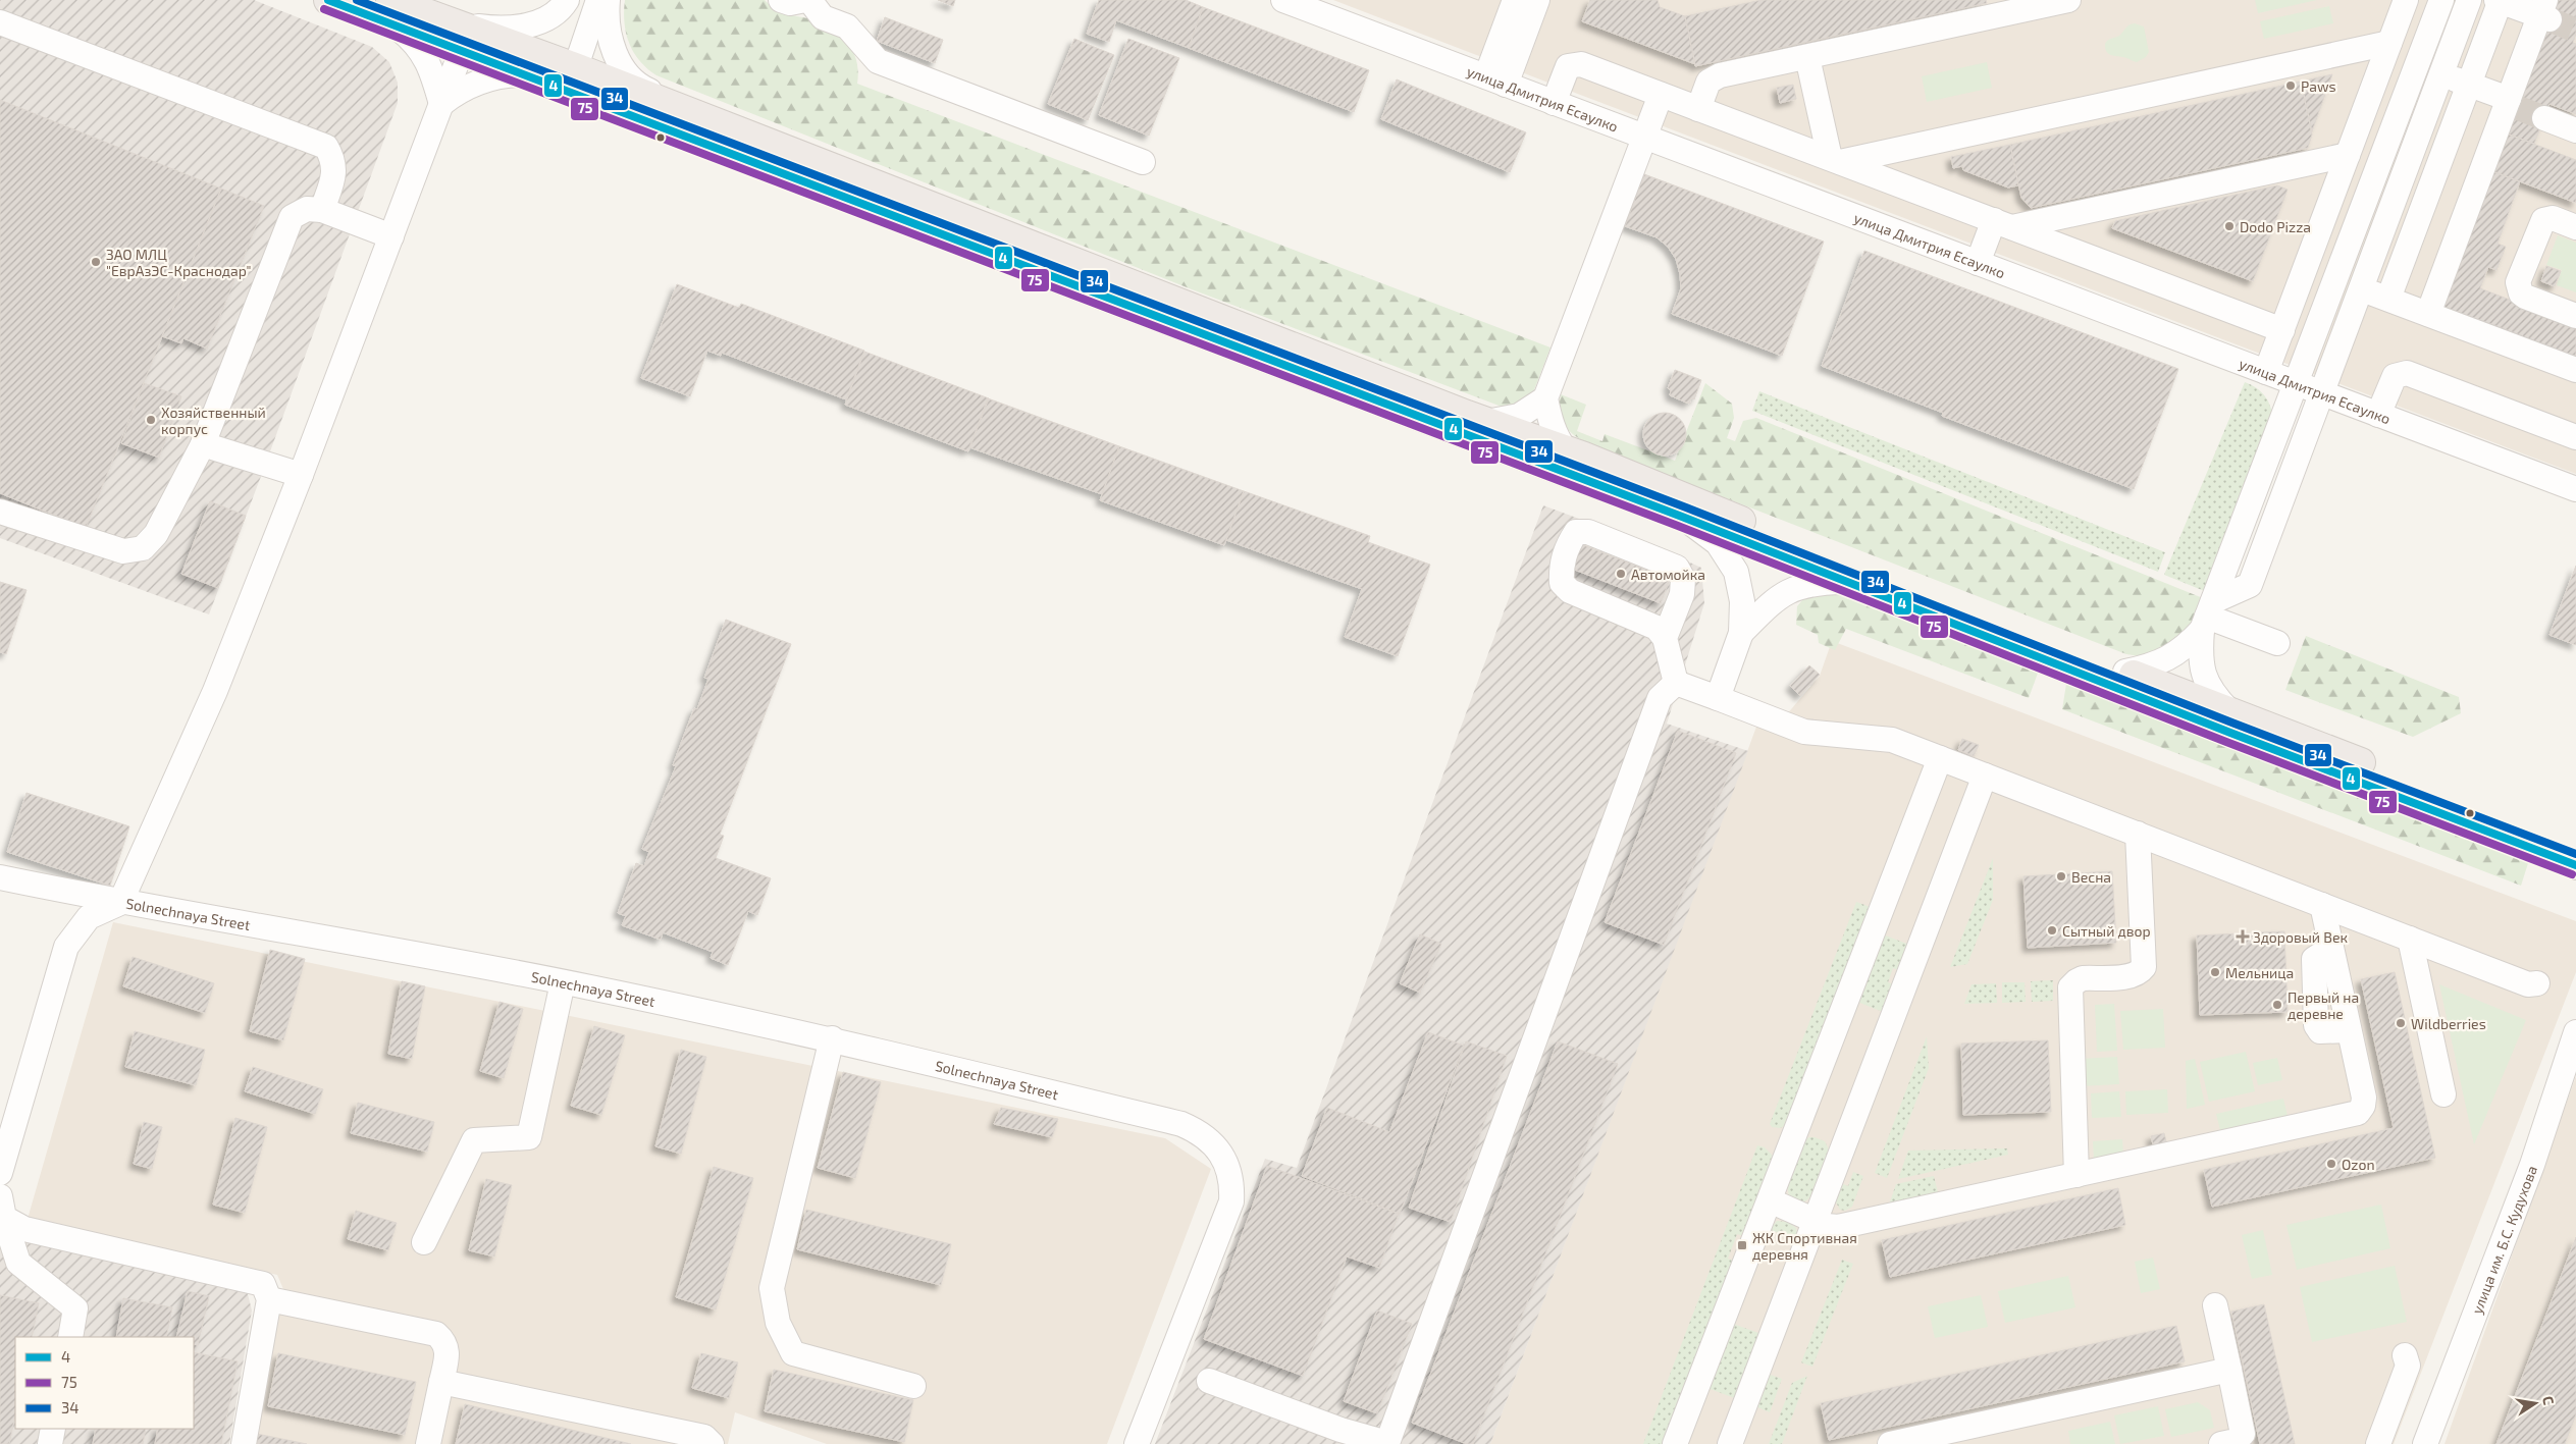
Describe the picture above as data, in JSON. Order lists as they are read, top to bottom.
{
  "streets": {
    "street": ["улица Дмитрия Есаулко", "Solnechnaya Street", "улица им. Б.С. Кудухова"]
  },
  "places": {
    "other": [
      "Paws",
      "Dodo Pizza",
      "ЗАО МЛЦ \"ЕврАзЭС-Краснодар\"",
      "Хозяйственный корпус",
      "Автомойка",
      "Весна",
      "Сытный двор",
      "Мельница",
      "Первый на деревне",
      "Wildberries",
      "Ozon"
    ],
    "health": ["Здоровый Век"],
    "transit": ["ЖК Спортивная деревня"]
  },
  "lines": ["transit line 4", "transit line 34", "transit line 75"],
  "legend": ["4", "75", "34"],
  "north": "right"
}
